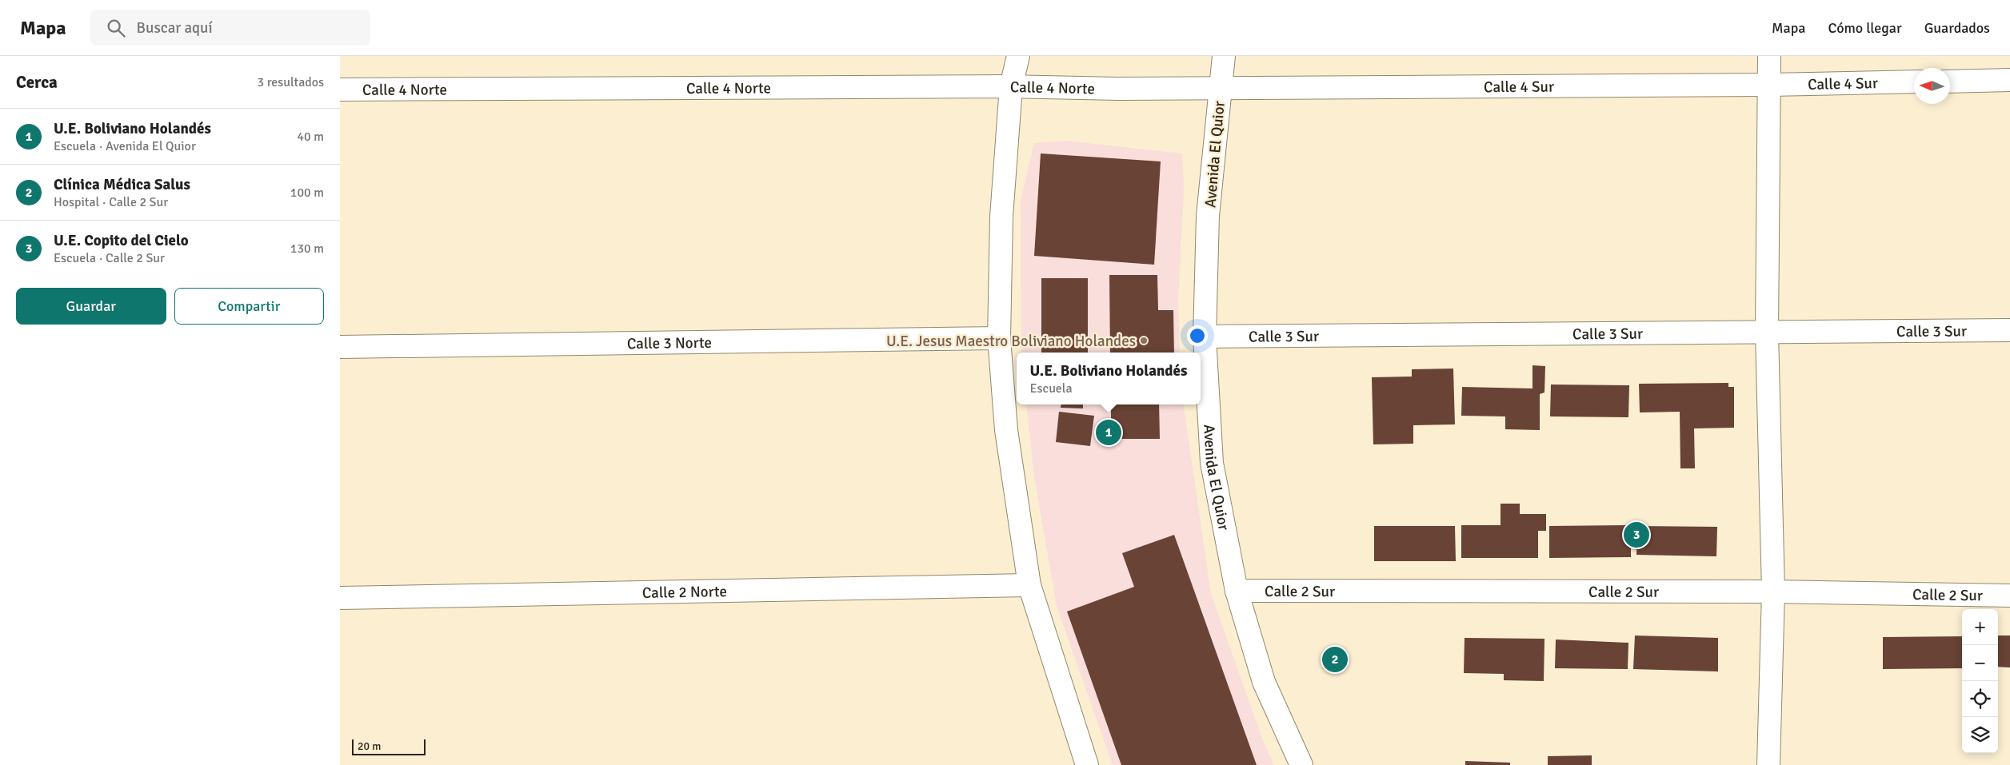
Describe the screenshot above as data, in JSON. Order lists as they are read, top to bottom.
{
  "streets": {
    "street": [
      "Calle 4 Sur",
      "Calle 4 Norte",
      "Avenida El Quior",
      "Calle 3 Sur",
      "Calle 3 Norte",
      "Calle 2 Sur",
      "Calle 2 Norte"
    ]
  },
  "crossings": [
    ["Calle 4 Sur", "Calle 4 Norte"],
    ["Calle 4 Sur", "Avenida El Quior"],
    ["Avenida El Quior", "Calle 3 Sur"],
    ["Avenida El Quior", "Calle 2 Sur"]
  ],
  "places": ["U.E. Jesus Maestro Boliviano Holandes"],
  "scale_bar": "20 m",
  "north": "left",
  "page": {
    "header": "Mapa",
    "search": "Buscar aquí",
    "nav": ["Mapa", "Cómo llegar", "Guardados"],
    "heading": ["Cerca", "3 resultados"],
    "list": [
      {
        "mark": "1",
        "name": "U.E. Boliviano Holandés",
        "note": "Escuela · Avenida El Quior",
        "value": "40 m"
      },
      {
        "mark": "2",
        "name": "Clínica Médica Salus",
        "note": "Hospital · Calle 2 Sur",
        "value": "100 m"
      },
      {
        "mark": "3",
        "name": "U.E. Copito del Cielo",
        "note": "Escuela · Calle 2 Sur",
        "value": "130 m"
      }
    ],
    "buttons": ["Guardar", "Compartir"],
    "popup": ["U.E. Boliviano Holandés", "Escuela"],
    "pins": ["1", "3", "2"],
    "map_buttons": ["+", "−"],
    "scale": "20 m"
  }
}
